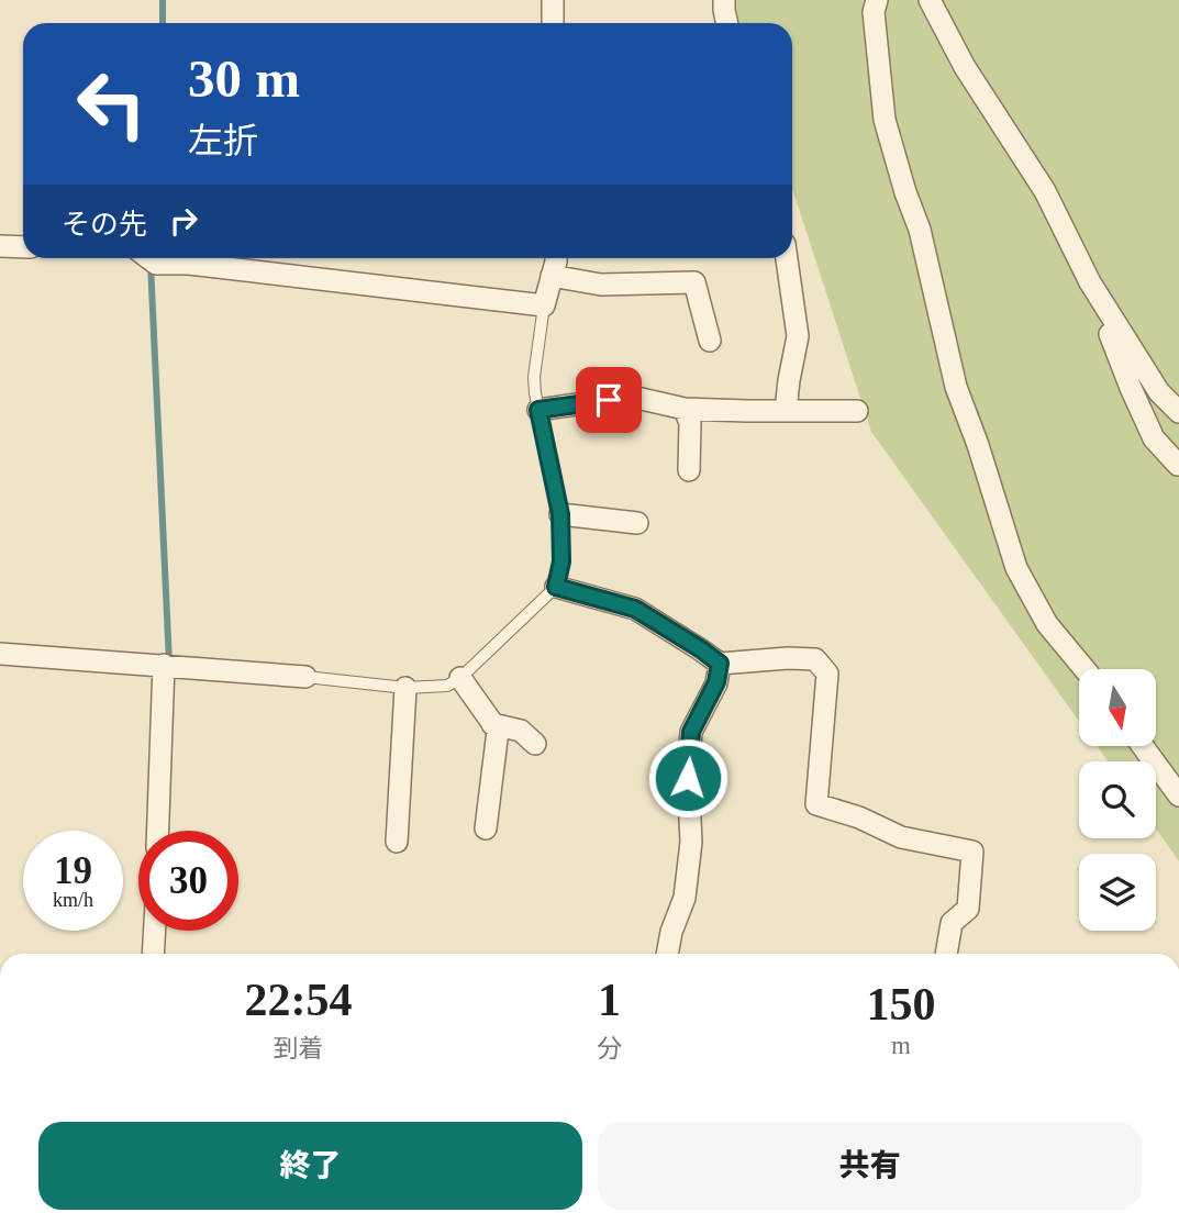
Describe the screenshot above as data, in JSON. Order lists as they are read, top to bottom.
{
  "north": "bottom",
  "page": {
    "turn": ["30 m", "左折"],
    "then": "その先",
    "speed": "19 km/h",
    "limit": "30",
    "eta": [
      "22:54",
      "到着",
      "1",
      "分",
      "150",
      "m"
    ],
    "buttons": ["終了", "共有"]
  }
}
